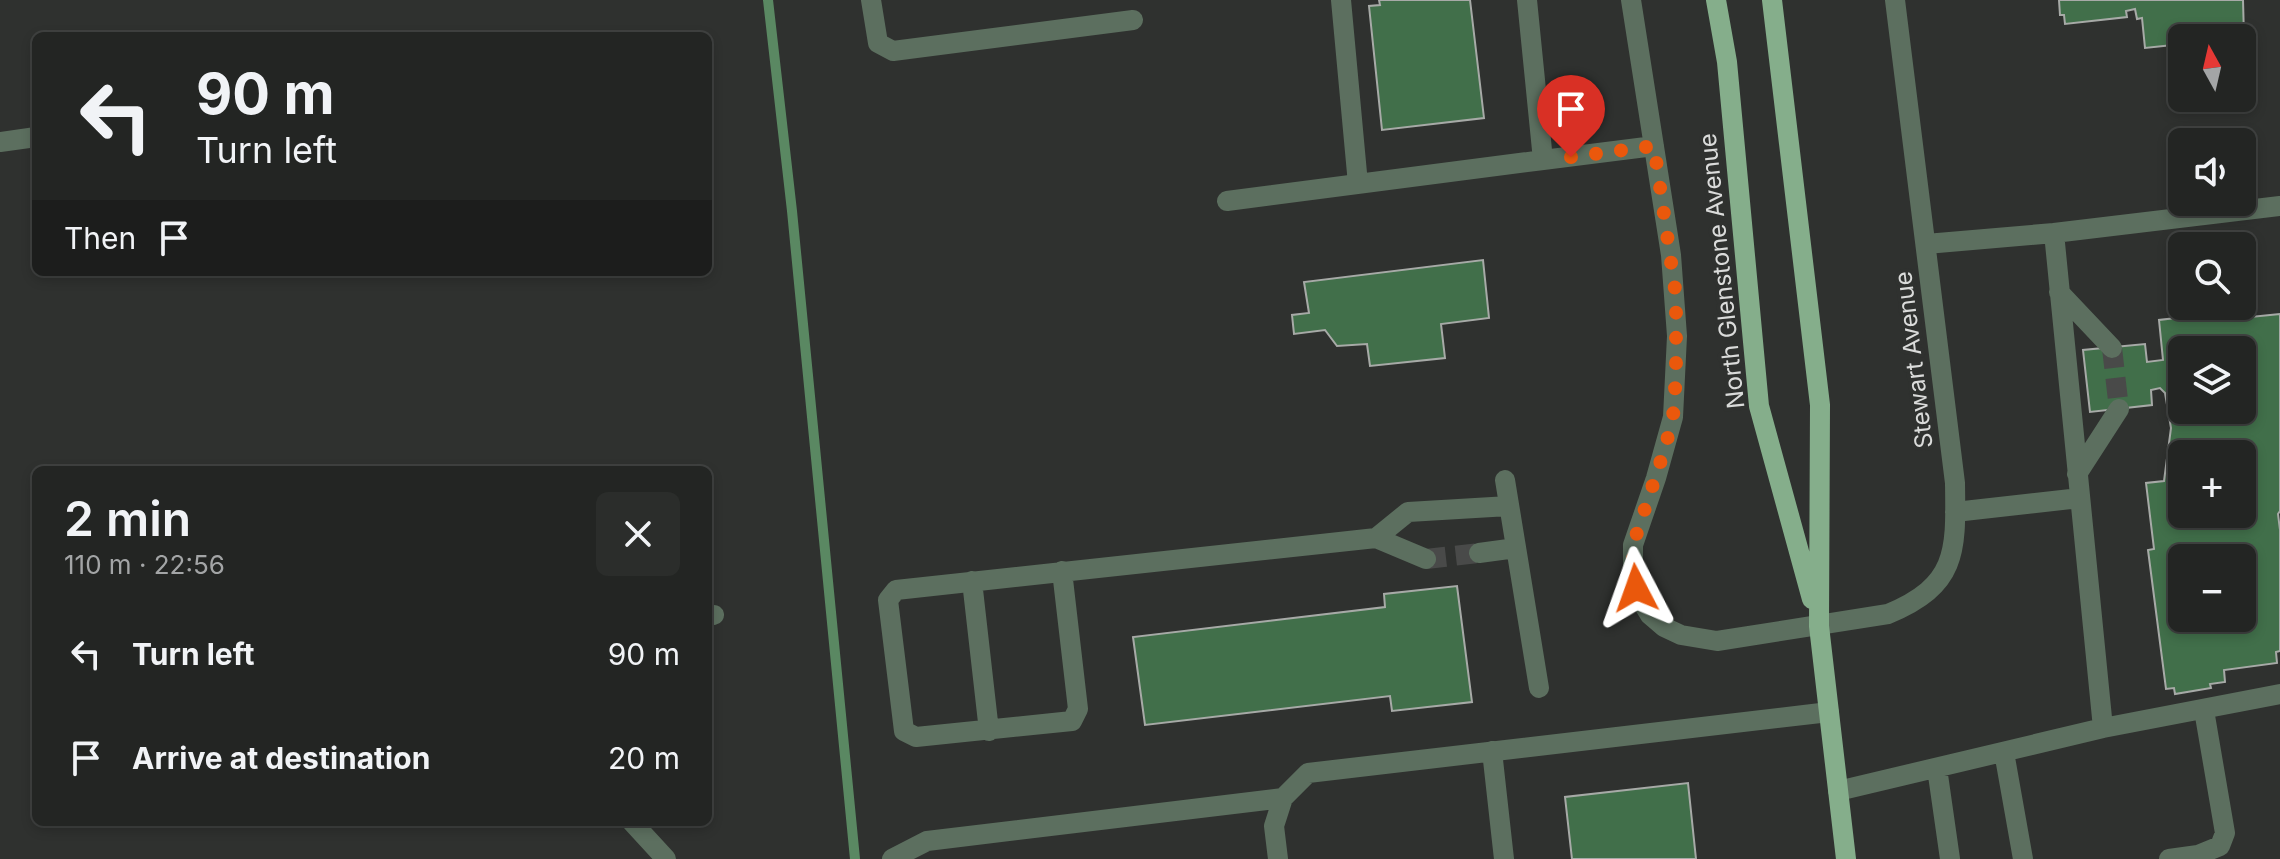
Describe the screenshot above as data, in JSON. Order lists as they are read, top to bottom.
{
  "streets": {
    "main road": ["North Glenstone Avenue"],
    "street": ["Stewart Avenue"]
  },
  "crossings": [
    ["North Glenstone Avenue", "Stewart Avenue"]
  ],
  "north": "top",
  "page": {
    "map_buttons": ["+", "−"],
    "turn": ["90 m", "Turn left"],
    "then": "Then",
    "heading": ["2 min", "110 m · 22:56"],
    "list": [
      {
        "name": "Turn left",
        "value": "90 m"
      },
      {
        "name": "Arrive at destination",
        "value": "20 m"
      }
    ]
  }
}
